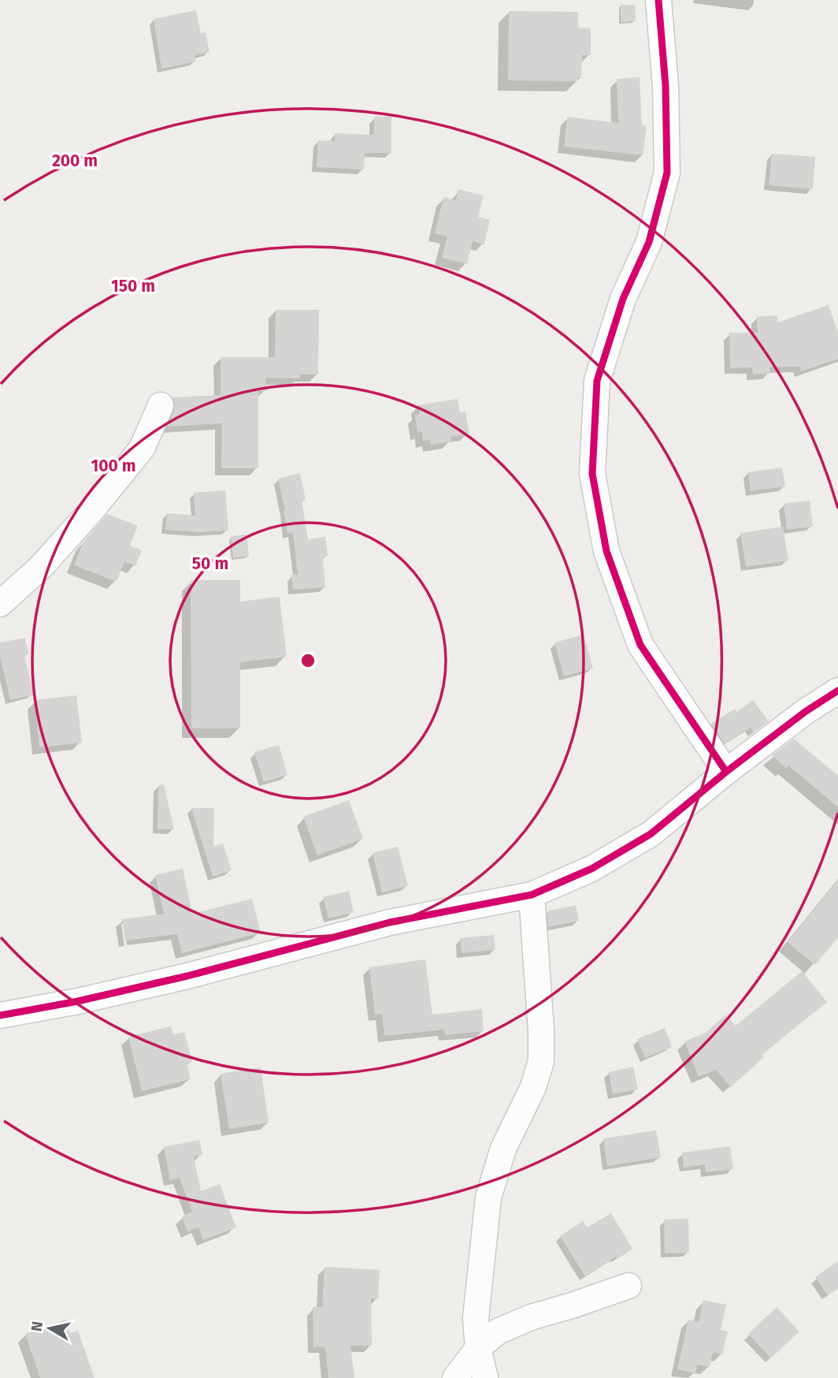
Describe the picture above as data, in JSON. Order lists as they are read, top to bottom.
{
  "north": "left",
  "rings": [
    "200 m",
    "150 m",
    "100 m",
    "50 m"
  ]
}
